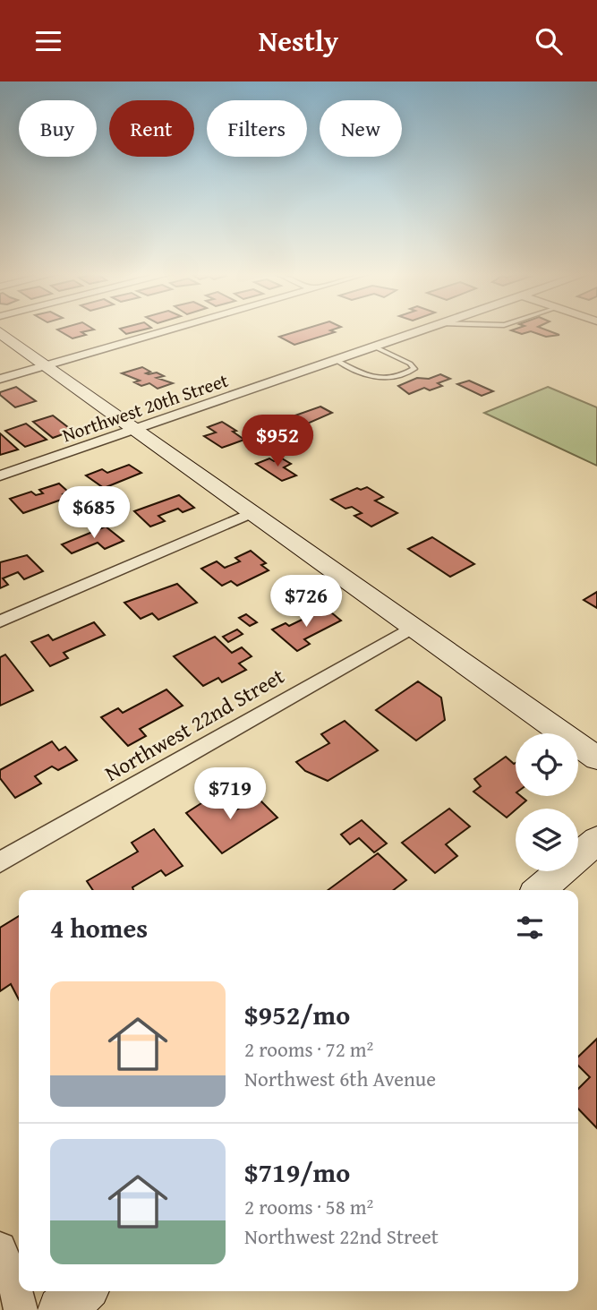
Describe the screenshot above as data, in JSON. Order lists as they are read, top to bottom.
{
  "streets": {
    "street": ["Northwest 20th Street", "Northwest 22nd Street"]
  },
  "page": {
    "header": "Nestly",
    "chip": [
      "Buy",
      "Rent",
      "Filters",
      "New"
    ],
    "price": [
      "$952",
      "$685",
      "$726",
      "$719"
    ],
    "heading": "4 homes",
    "list": [
      {
        "name": "$952/mo",
        "note": "2 rooms · 72 m² · Northwest 6th Avenue"
      },
      {
        "name": "$719/mo",
        "note": "2 rooms · 58 m² · Northwest 22nd Street"
      }
    ]
  }
}
